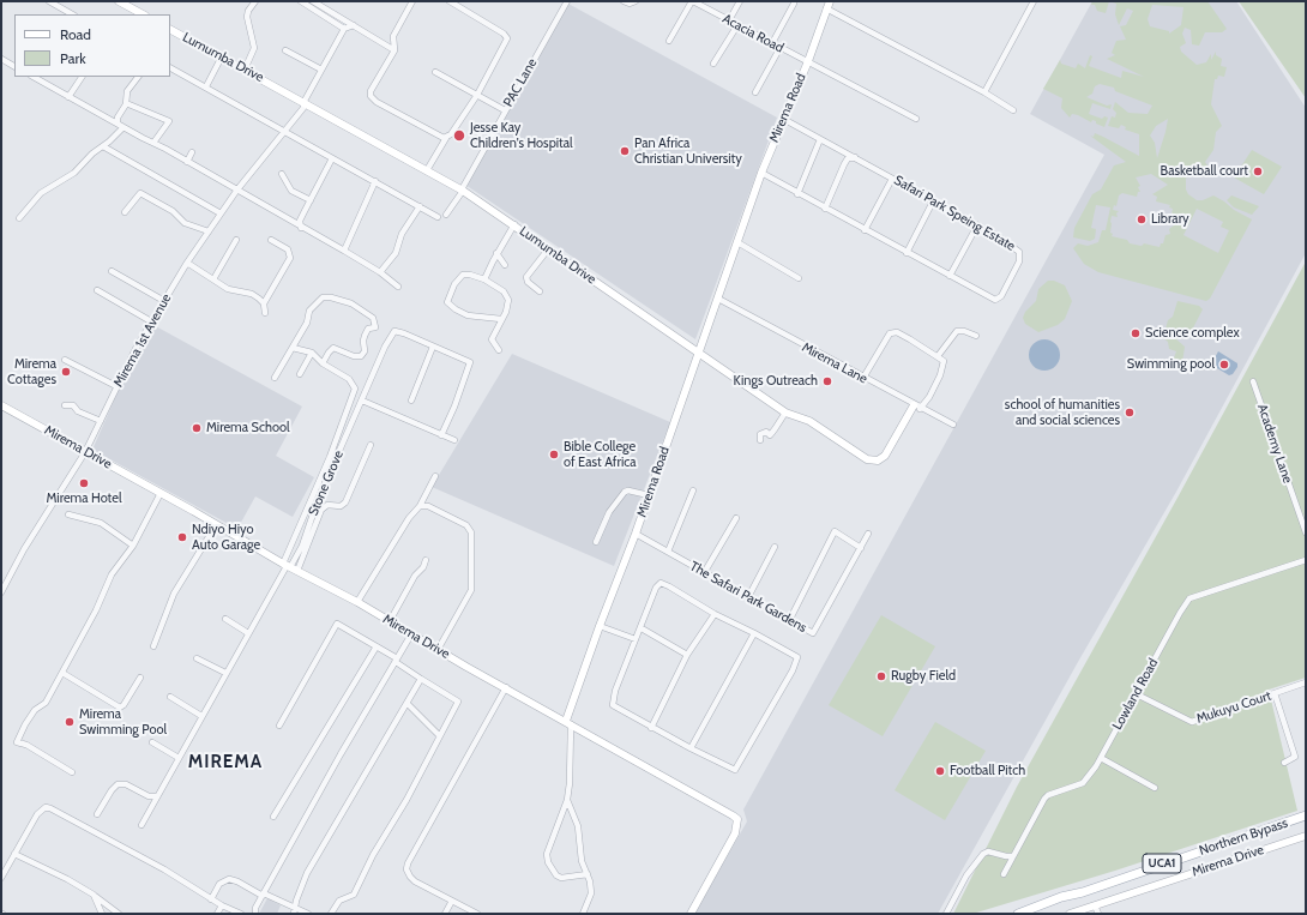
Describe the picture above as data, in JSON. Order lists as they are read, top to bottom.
{
  "streets": {
    "main road": ["Northern Bypass", "UCA1"],
    "street": [
      "Acacia Road",
      "Lumumba Drive",
      "PAC Lane",
      "Mirema Road",
      "Safari Park Speing Estate",
      "Mirema 1st Avenue",
      "Mirema Lane",
      "Academy Lane",
      "Mirema Drive",
      "Stone Grove",
      "The Safari Park Gardens",
      "Lowland Road",
      "Mukuyu Court"
    ]
  },
  "crossings": [
    ["Acacia Road", "Mirema Road"],
    ["Lumumba Drive", "PAC Lane"],
    ["Lumumba Drive", "Mirema Road"],
    ["Lumumba Drive", "Mirema 1st Avenue"],
    ["Lumumba Drive", "Mirema Lane"],
    ["Mirema Road", "Safari Park Speing Estate"],
    ["Mirema Road", "Mirema Lane"],
    ["Mirema Road", "Mirema Drive"],
    ["Mirema Road", "The Safari Park Gardens"],
    ["Mirema 1st Avenue", "Mirema Drive"],
    ["Mirema Drive", "Stone Grove"],
    ["Lowland Road", "Mukuyu Court"]
  ],
  "districts": ["MIREMA"],
  "places": [
    "Jesse Kay Children's Hospital",
    "Pan Africa Christian University",
    "Basketball court",
    "Library",
    "Science complex",
    "Swimming pool",
    "Mirema Cottages",
    "Kings Outreach",
    "school of humanities and social sciences",
    "Mirema School",
    "Bible College of East Africa",
    "Mirema Hotel",
    "Ndiyo Hiyo Auto Garage",
    "Rugby Field",
    "Mirema Swimming Pool",
    "Football Pitch"
  ],
  "legend": ["Road", "Park"]
}
